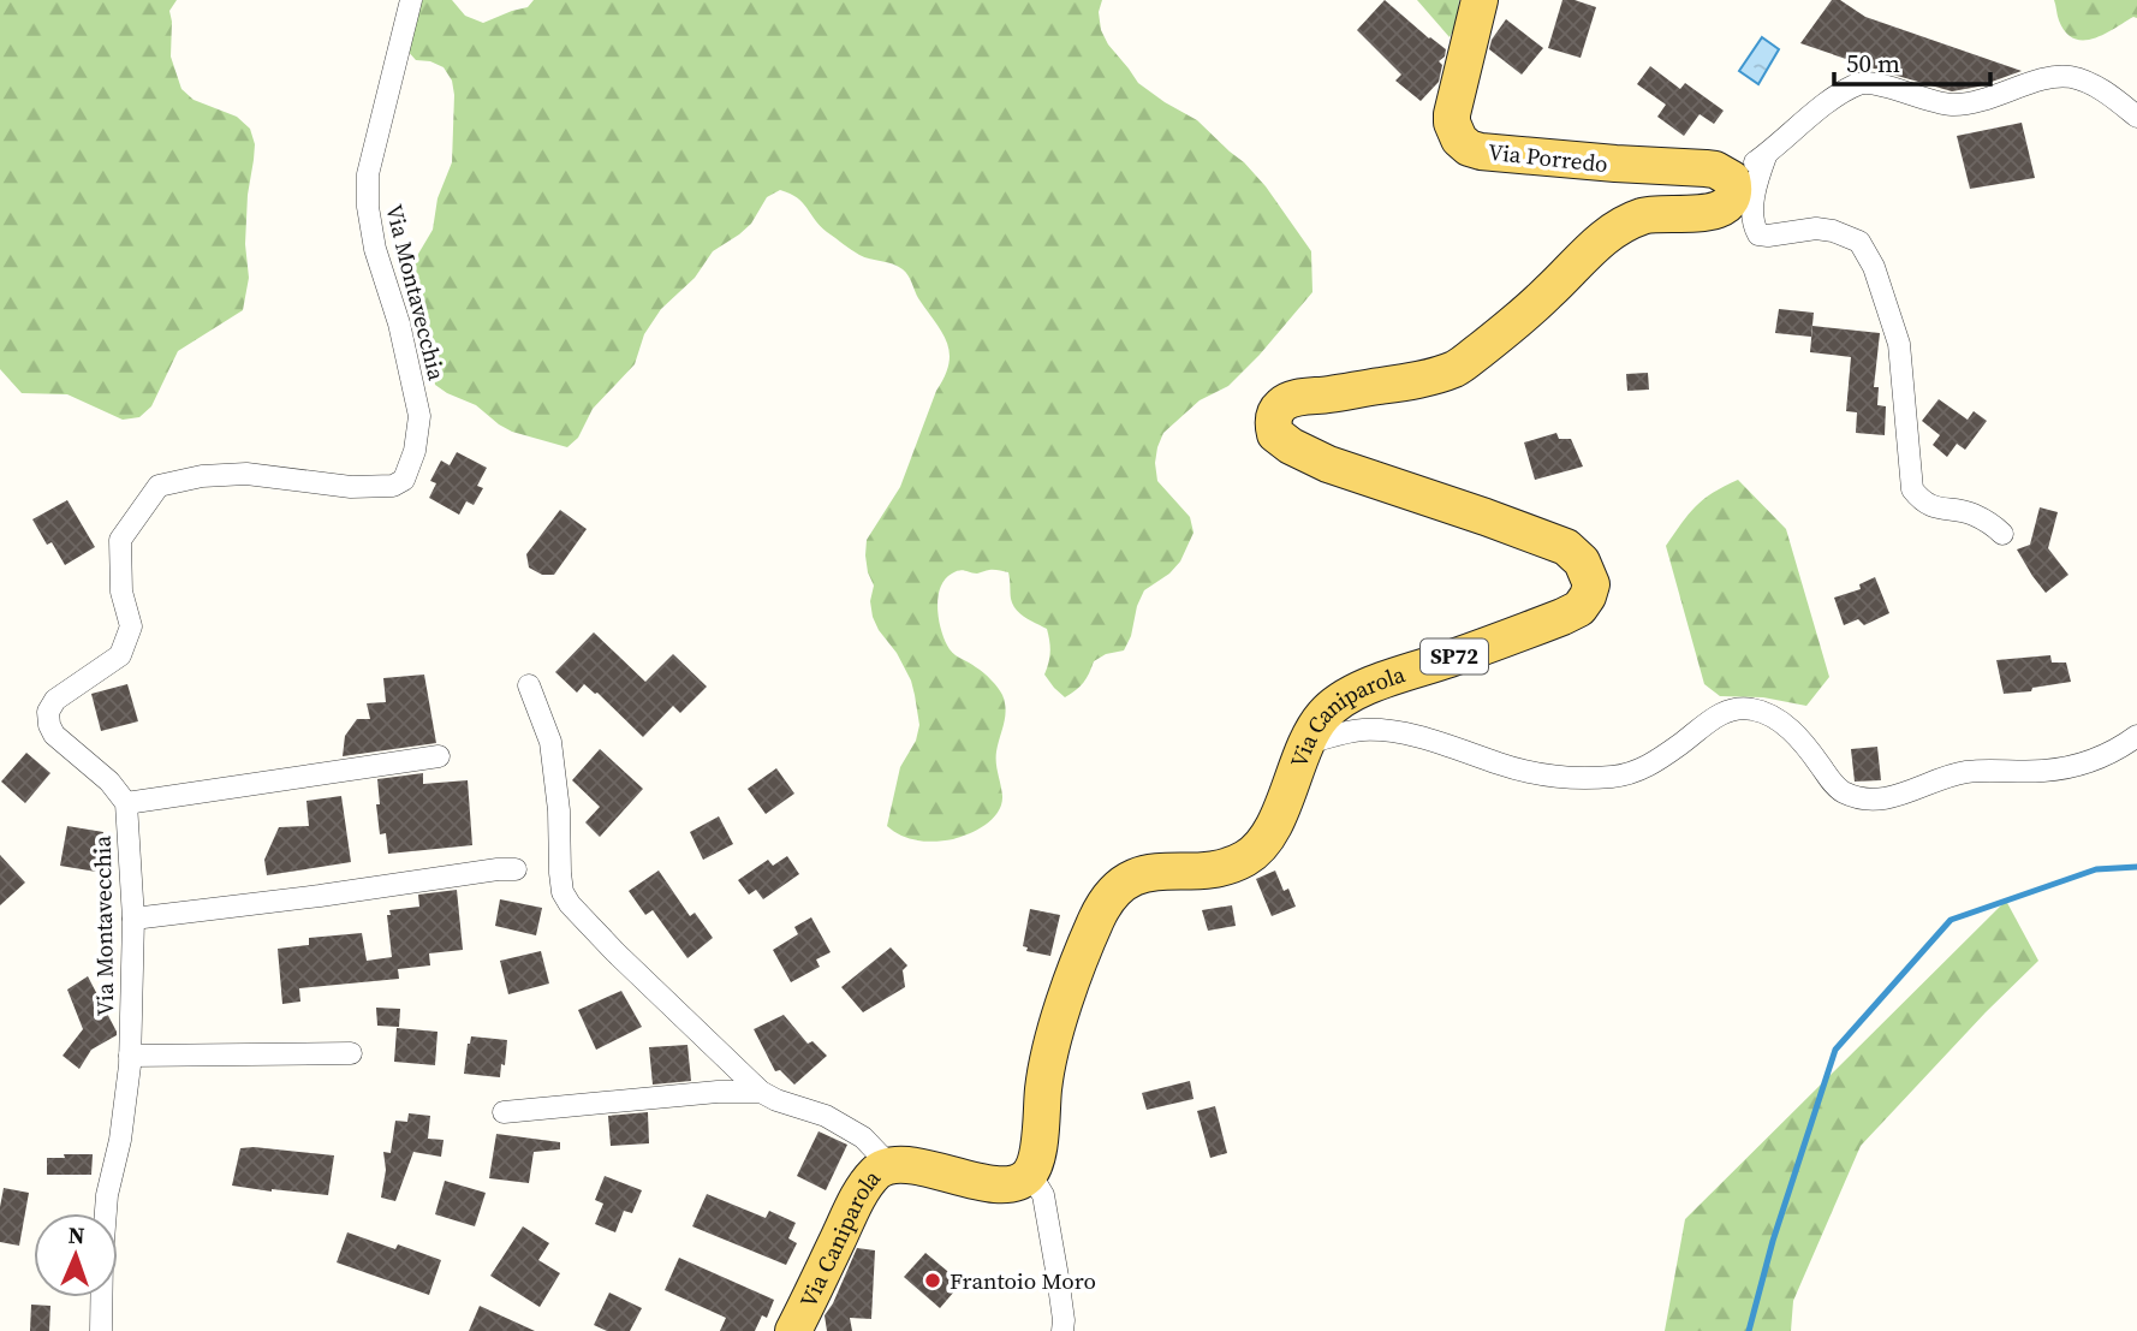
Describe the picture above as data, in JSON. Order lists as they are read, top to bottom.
{
  "streets": {
    "main road": ["Via Porredo", "SP72", "Via Caniparola"],
    "street": ["Via Montavecchia"]
  },
  "crossings": [
    ["Via Porredo", "Via Caniparola"]
  ],
  "places": ["Frantoio Moro"],
  "scale_bar": "50 m",
  "north": "top"
}
